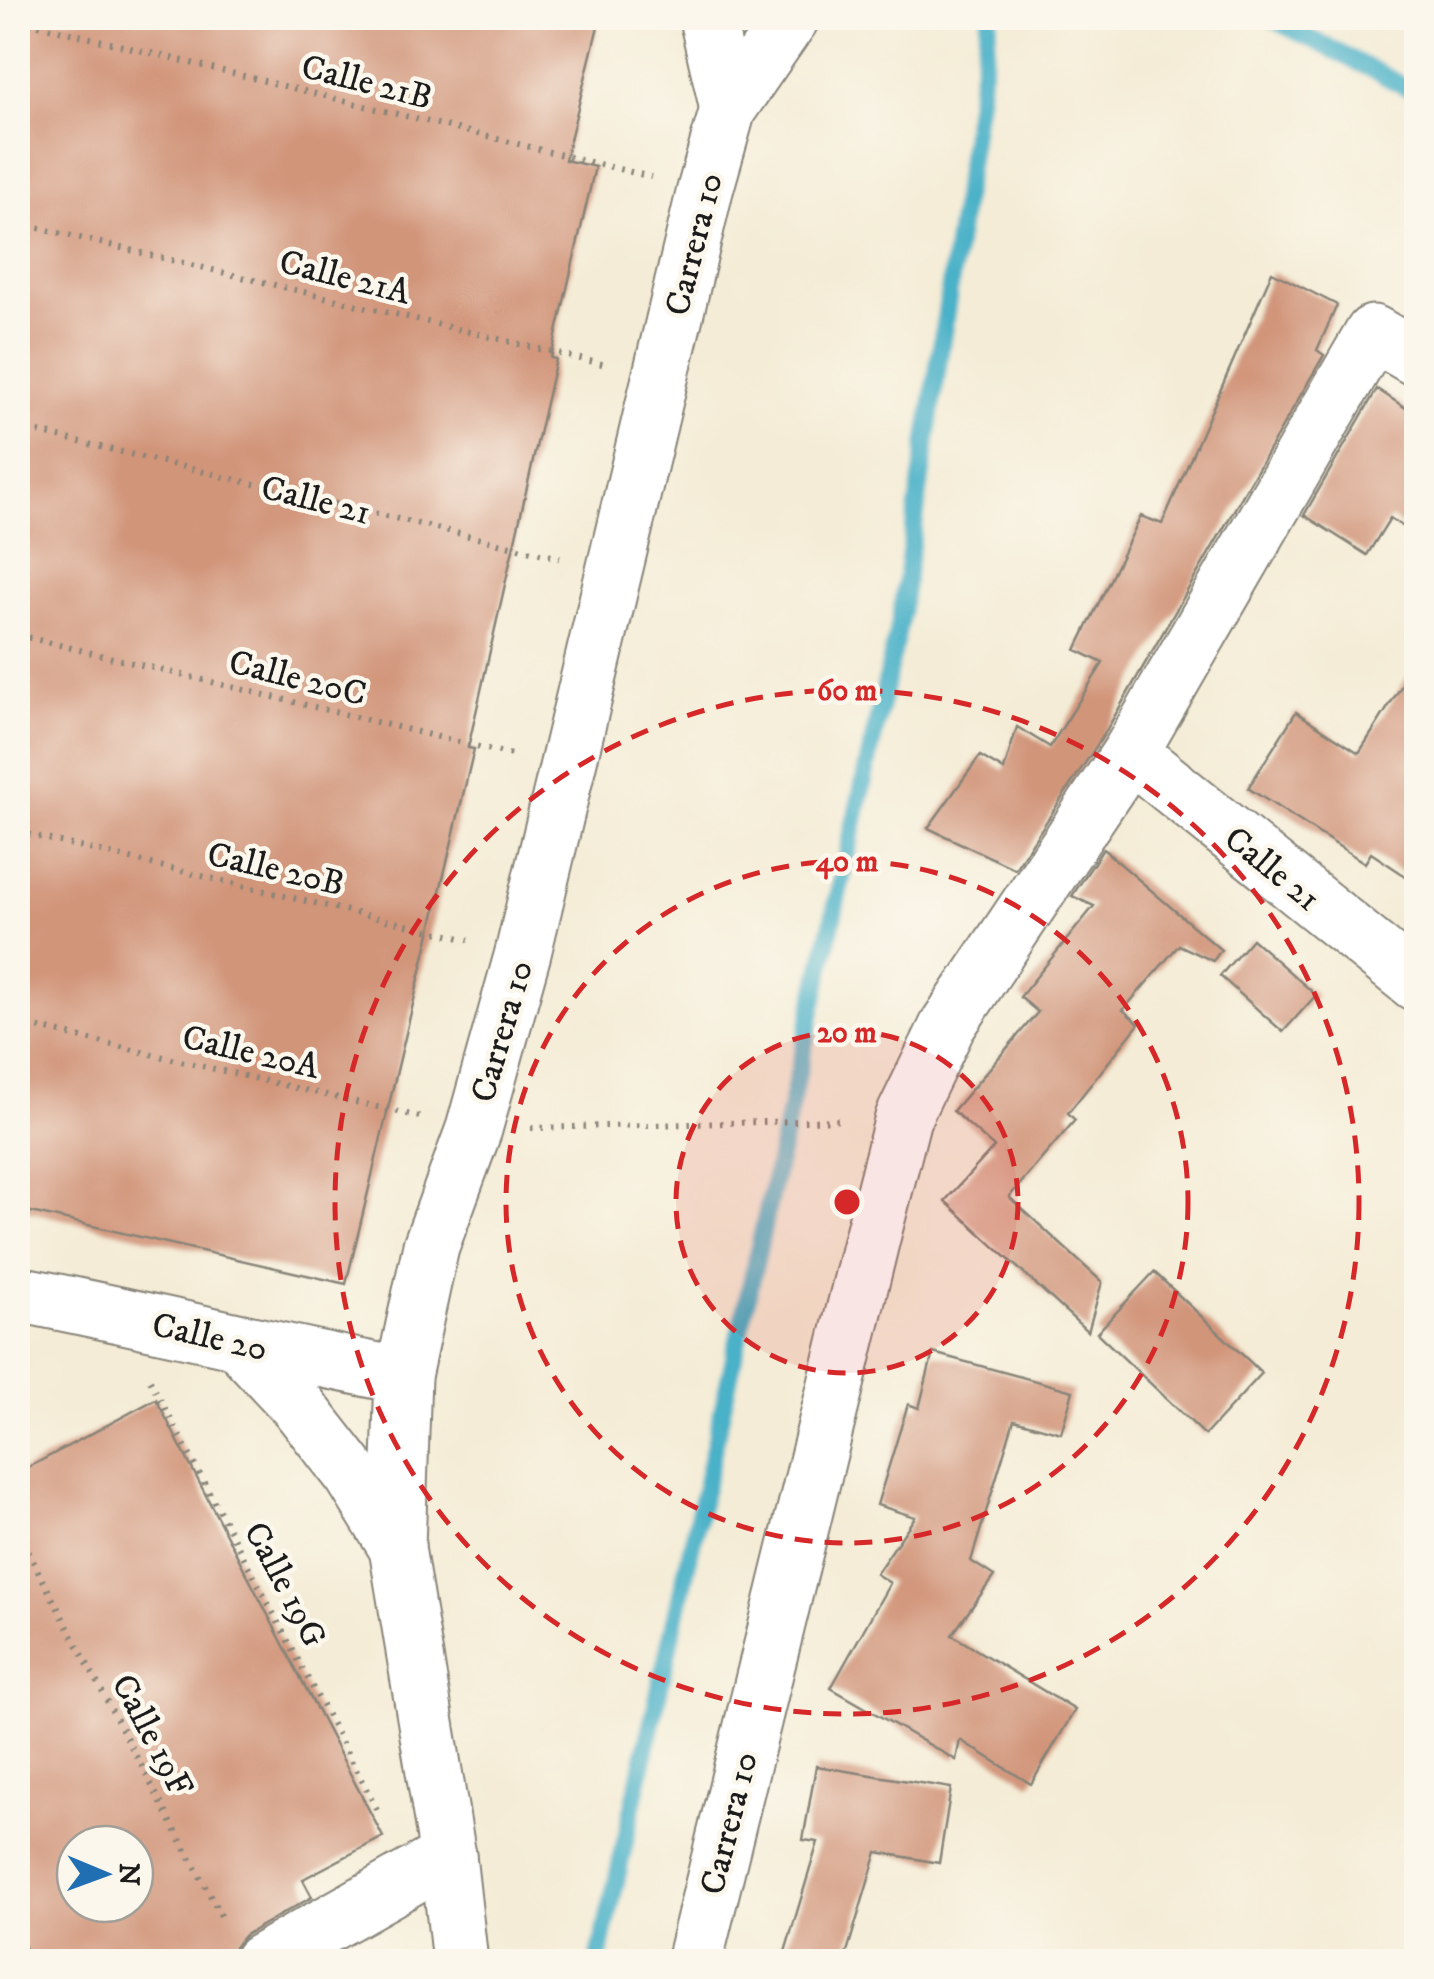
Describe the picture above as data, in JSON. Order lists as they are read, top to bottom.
{
  "streets": {
    "street": ["Carrera 10", "Calle 21", "Calle 20"],
    "path": [
      "Calle 21B",
      "Calle 21A",
      "Calle 20C",
      "Calle 20B",
      "Calle 20A",
      "Calle 19G",
      "Calle 19F"
    ]
  },
  "crossings": [
    ["Calle 21B", "Carrera 10"],
    ["Carrera 10", "Calle 21A"],
    ["Carrera 10", "Calle 21"],
    ["Carrera 10", "Calle 20C"],
    ["Carrera 10", "Calle 20B"],
    ["Carrera 10", "Calle 20A"],
    ["Carrera 10", "Calle 20"],
    ["Carrera 10", "Calle 19G"],
    ["Calle 20", "Calle 19G"]
  ],
  "north": "right",
  "rings": ["60 m", "40 m", "20 m"]
}
